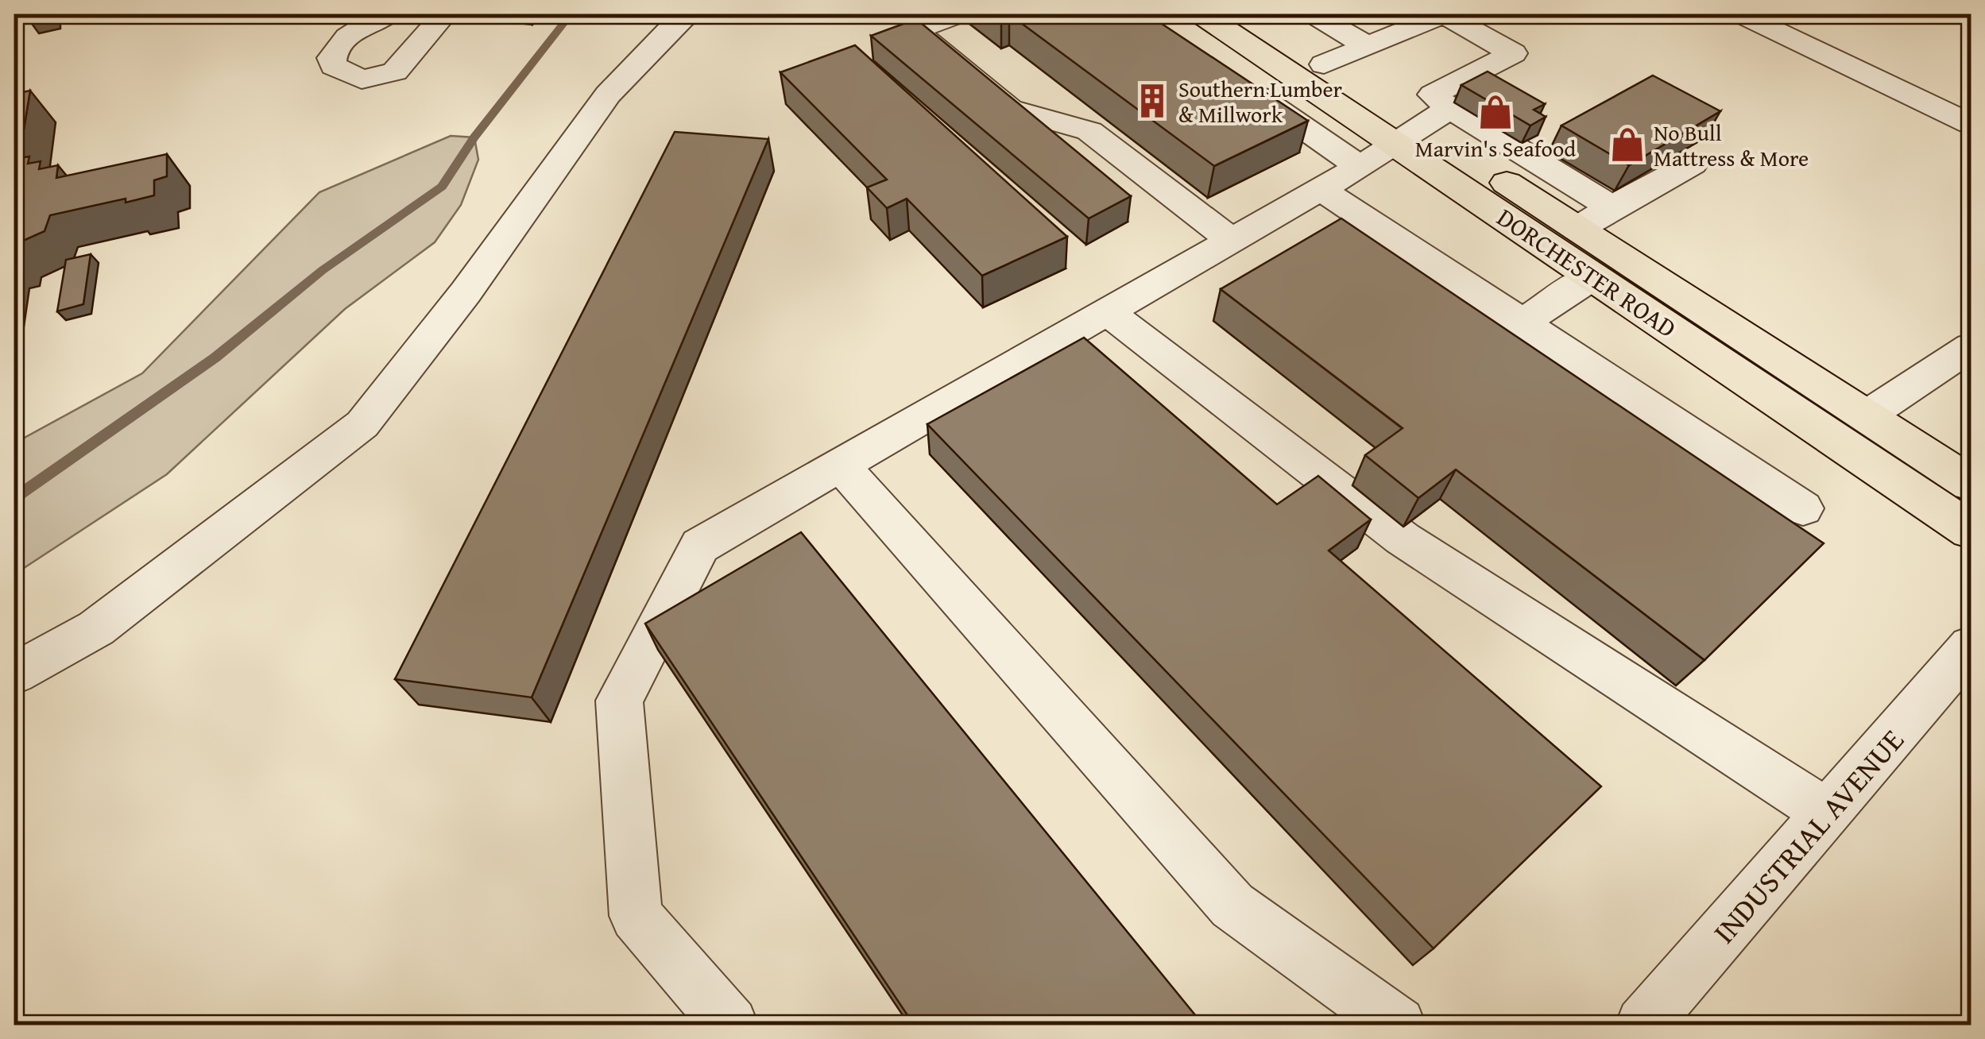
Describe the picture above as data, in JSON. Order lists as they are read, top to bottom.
{
  "streets": {
    "main road": ["DORCHESTER ROAD"],
    "street": ["INDUSTRIAL AVENUE"]
  },
  "places": {
    "building": ["Southern Lumber & Millwork"],
    "shop": ["Marvin's Seafood", "No Bull Mattress & More"]
  }
}
